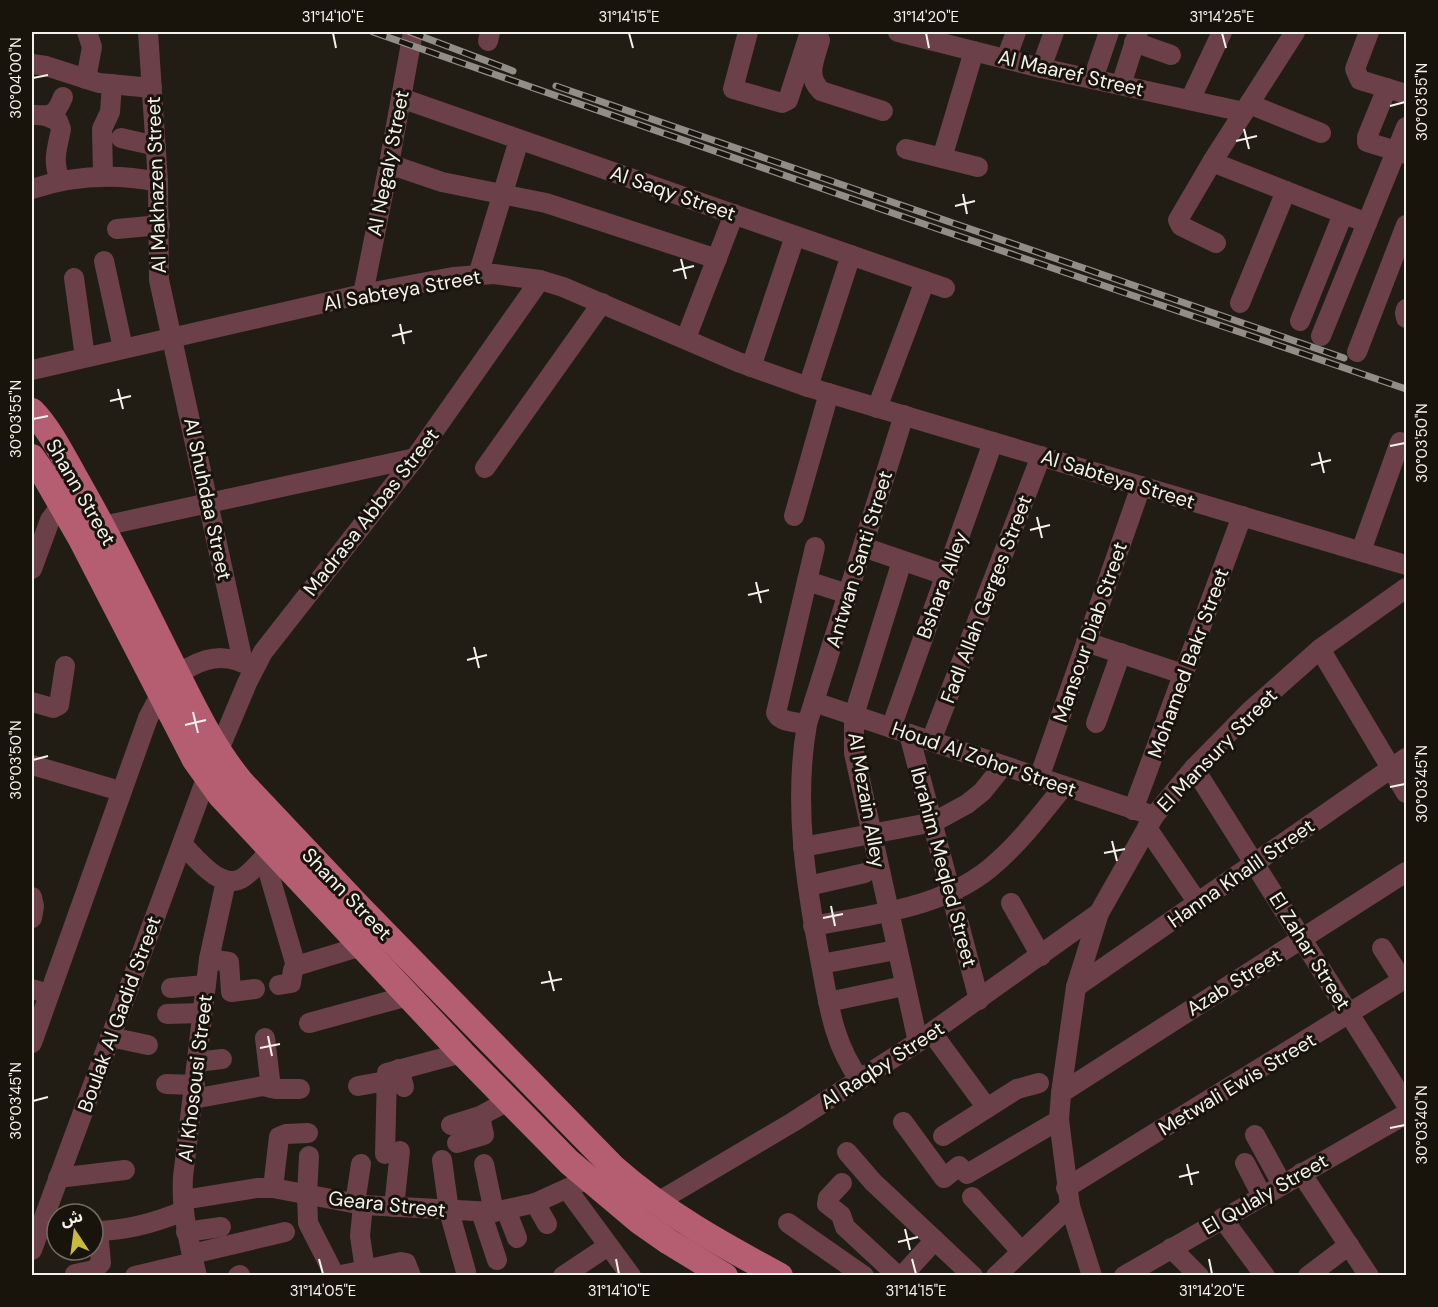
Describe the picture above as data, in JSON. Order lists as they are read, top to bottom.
{
  "streets": {
    "main road": ["Shann Street"],
    "street": [
      "Al Maaref Street",
      "Al Negaly Street",
      "Al Makhazen Street",
      "Al Saqy Street",
      "Al Sabteya Street",
      "Al Shuhdaa Street",
      "Madrasa Abbas Street",
      "Antwan Santi Street",
      "Bshara Alley",
      "Fadl Allah Gerges Street",
      "Mansour Diab Street",
      "Mohamed Bakr Street",
      "El Mansury Street",
      "Houd Al Zohor Street",
      "Al Mezain Alley",
      "Ibrahim Meqled Street",
      "Hanna Khalil Street",
      "El Zahar Street",
      "Azab Street",
      "Boulak Al Gadid Street",
      "Al Raqby Street",
      "Al Khosousi Street",
      "Metwali Ewis Street",
      "El Qulaly Street",
      "Geara Street"
    ]
  },
  "crossings": [
    ["Al Negaly Street", "Al Saqy Street"],
    ["Al Negaly Street", "Al Sabteya Street"],
    ["Al Makhazen Street", "Al Sabteya Street"],
    ["Al Makhazen Street", "Al Shuhdaa Street"],
    ["Al Sabteya Street", "Al Shuhdaa Street"],
    ["Al Sabteya Street", "Madrasa Abbas Street"],
    ["Al Sabteya Street", "Antwan Santi Street"],
    ["Al Sabteya Street", "Bshara Alley"],
    ["Al Sabteya Street", "Fadl Allah Gerges Street"],
    ["Al Sabteya Street", "Mansour Diab Street"],
    ["Al Sabteya Street", "Mohamed Bakr Street"],
    ["Shann Street", "Madrasa Abbas Street"],
    ["Shann Street", "Boulak Al Gadid Street"],
    ["Shann Street", "Al Raqby Street"],
    ["Shann Street", "Geara Street"],
    ["Al Shuhdaa Street", "Madrasa Abbas Street"],
    ["Antwan Santi Street", "Houd Al Zohor Street"],
    ["Antwan Santi Street", "Al Raqby Street"],
    ["Bshara Alley", "Houd Al Zohor Street"],
    ["Bshara Alley", "Ibrahim Meqled Street"],
    ["Fadl Allah Gerges Street", "Houd Al Zohor Street"],
    ["Mansour Diab Street", "Houd Al Zohor Street"],
    ["Mohamed Bakr Street", "Houd Al Zohor Street"],
    ["El Mansury Street", "Houd Al Zohor Street"],
    ["El Mansury Street", "Hanna Khalil Street"],
    ["El Mansury Street", "El Zahar Street"],
    ["El Mansury Street", "Azab Street"],
    ["El Mansury Street", "Al Raqby Street"],
    ["El Mansury Street", "Metwali Ewis Street"],
    ["Houd Al Zohor Street", "Al Mezain Alley"],
    ["Houd Al Zohor Street", "Ibrahim Meqled Street"],
    ["Al Mezain Alley", "Al Raqby Street"],
    ["Ibrahim Meqled Street", "Al Raqby Street"],
    ["Hanna Khalil Street", "El Zahar Street"],
    ["El Zahar Street", "Azab Street"],
    ["El Zahar Street", "Metwali Ewis Street"],
    ["Al Khosousi Street", "Geara Street"]
  ],
  "north": "top",
  "coordinates": [
    "31°14'10\"E",
    "31°14'15\"E",
    "31°14'20\"E",
    "31°14'25\"E",
    "30°04'00\"N",
    "30°03'55\"N",
    "30°03'50\"N",
    "30°03'45\"N",
    "30°03'40\"N",
    "31°14'05\"E"
  ]
}
